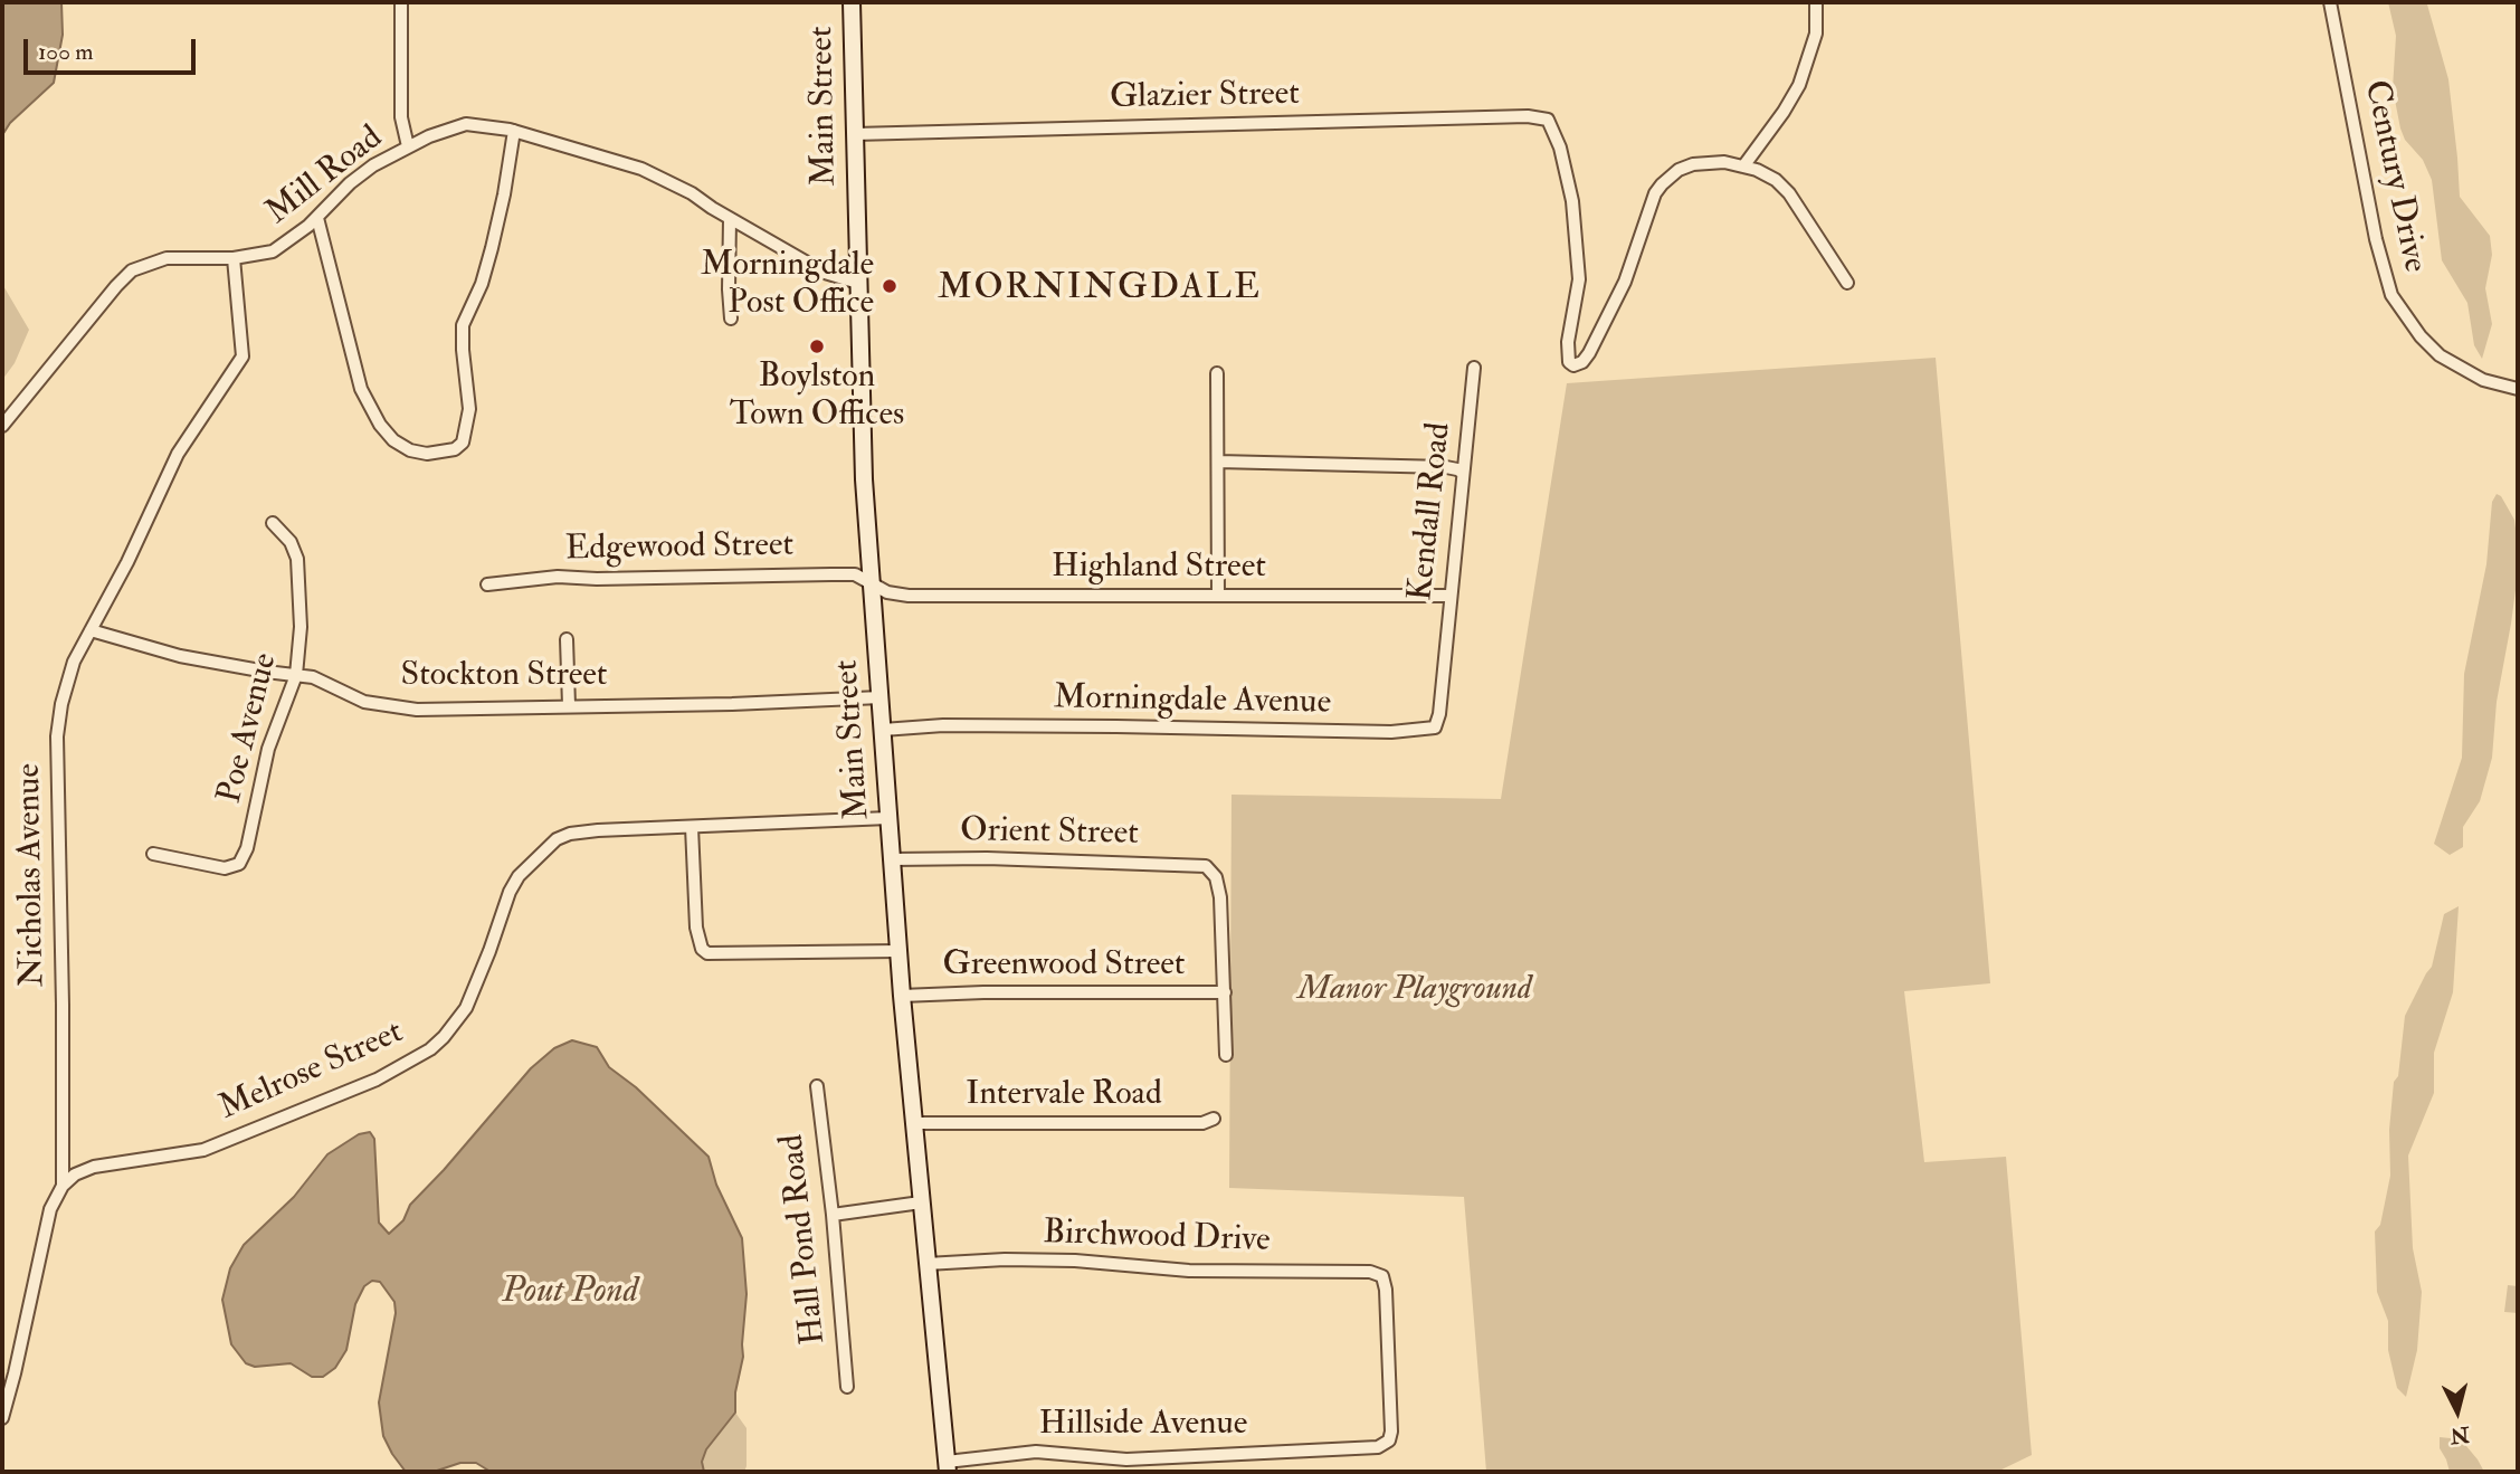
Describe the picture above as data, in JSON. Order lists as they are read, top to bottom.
{
  "streets": {
    "main road": ["Main Street"],
    "street": [
      "Glazier Street",
      "Mill Road",
      "Century Drive",
      "Kendall Road",
      "Edgewood Street",
      "Highland Street",
      "Stockton Street",
      "Morningdale Avenue",
      "Poe Avenue",
      "Orient Street",
      "Nicholas Avenue",
      "Greenwood Street",
      "Melrose Street",
      "Intervale Road",
      "Birchwood Drive",
      "Hall Pond Road",
      "Hillside Avenue"
    ]
  },
  "crossings": [
    ["Glazier Street", "Main Street"],
    ["Main Street", "Mill Road"],
    ["Main Street", "Edgewood Street"],
    ["Main Street", "Highland Street"],
    ["Main Street", "Stockton Street"],
    ["Main Street", "Morningdale Avenue"],
    ["Main Street", "Orient Street"],
    ["Main Street", "Greenwood Street"],
    ["Main Street", "Melrose Street"],
    ["Main Street", "Intervale Road"],
    ["Main Street", "Birchwood Drive"],
    ["Main Street", "Hillside Avenue"],
    ["Mill Road", "Nicholas Avenue"],
    ["Kendall Road", "Highland Street"],
    ["Kendall Road", "Morningdale Avenue"],
    ["Edgewood Street", "Highland Street"],
    ["Stockton Street", "Poe Avenue"],
    ["Stockton Street", "Nicholas Avenue"],
    ["Orient Street", "Greenwood Street"],
    ["Nicholas Avenue", "Melrose Street"],
    ["Birchwood Drive", "Hillside Avenue"]
  ],
  "districts": ["MORNINGDALE"],
  "water": ["Pout Pond"],
  "parks": ["Manor Playground"],
  "places": ["Morningdale Post Office", "Boylston Town Offices"],
  "scale_bar": "100 m",
  "north": "bottom"
}
